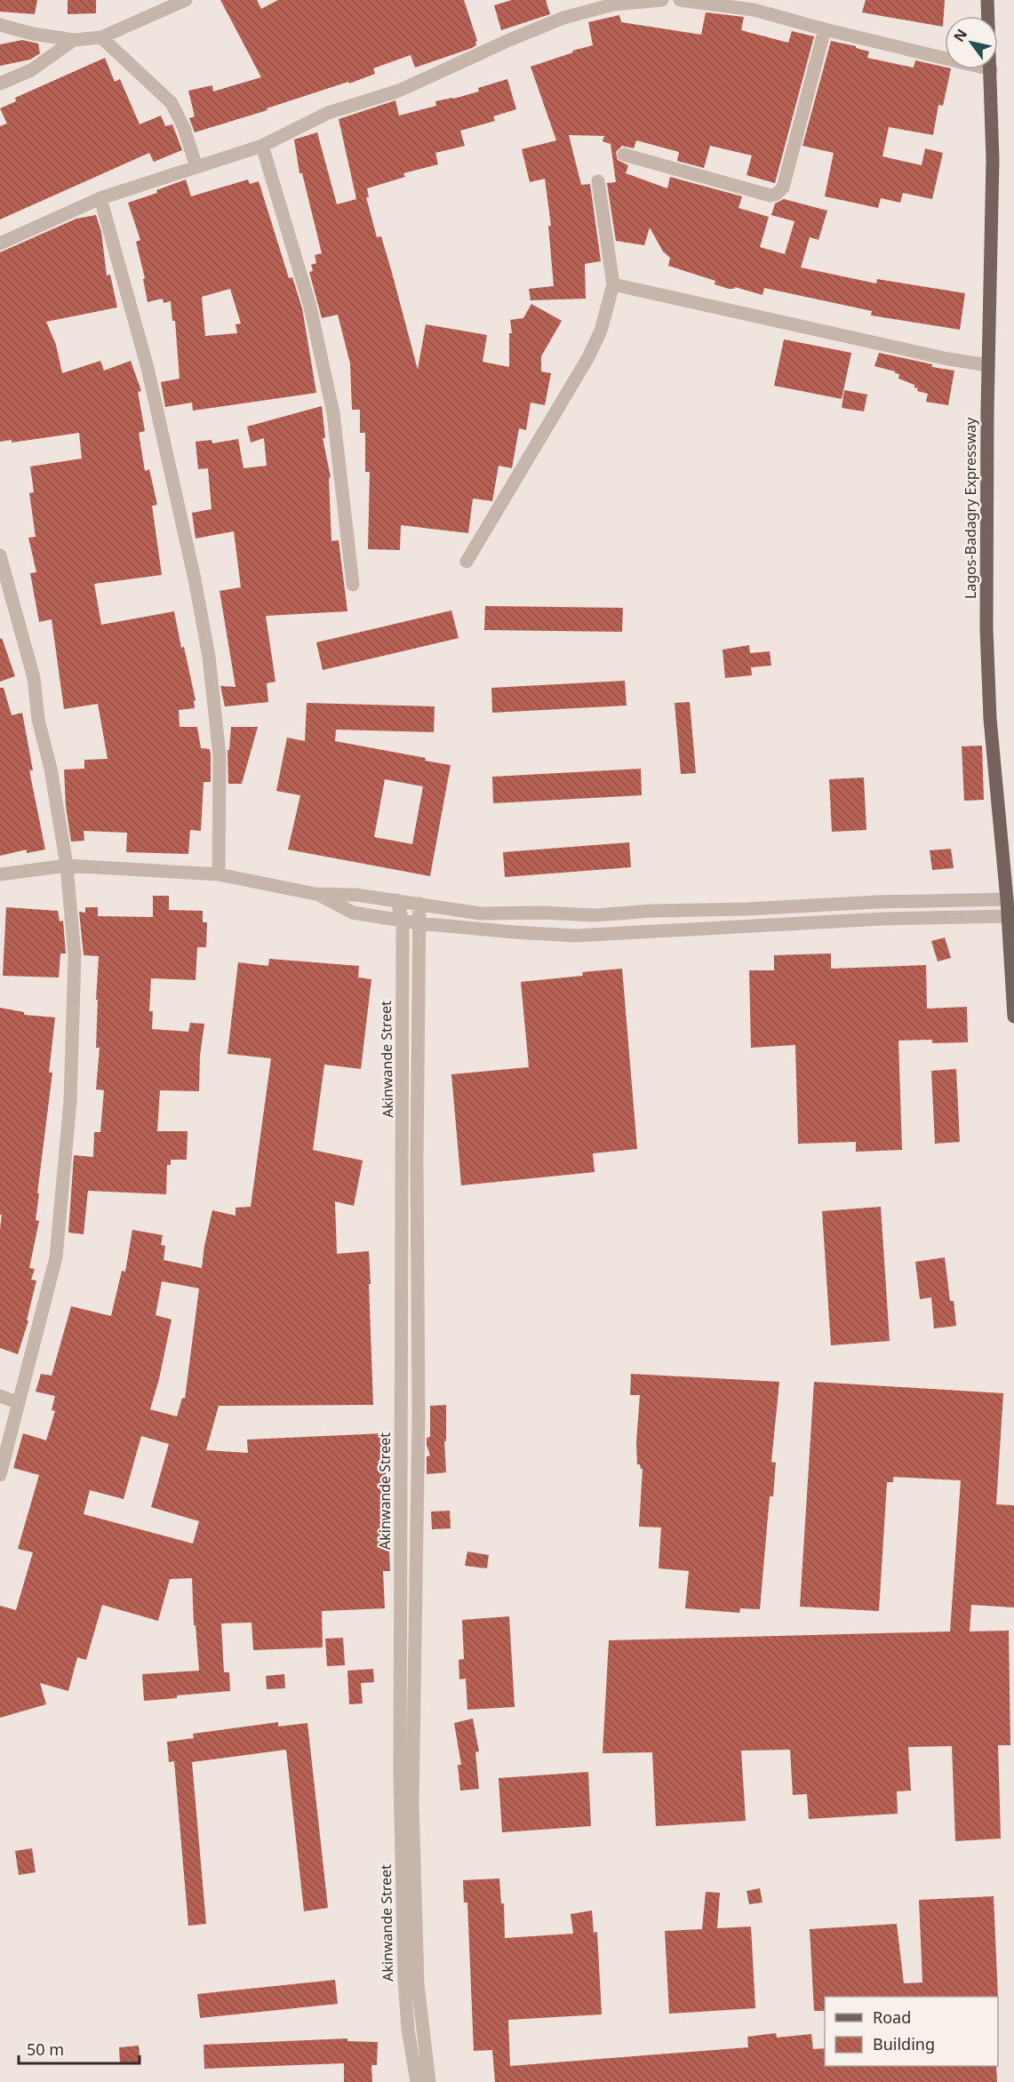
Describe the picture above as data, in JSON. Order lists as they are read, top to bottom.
{
  "streets": {
    "main road": ["Lagos-Badagry Expressway"],
    "street": ["Akinwande Street"]
  },
  "legend": ["Road", "Building"],
  "scale_bar": "50 m",
  "north": "top left"
}
